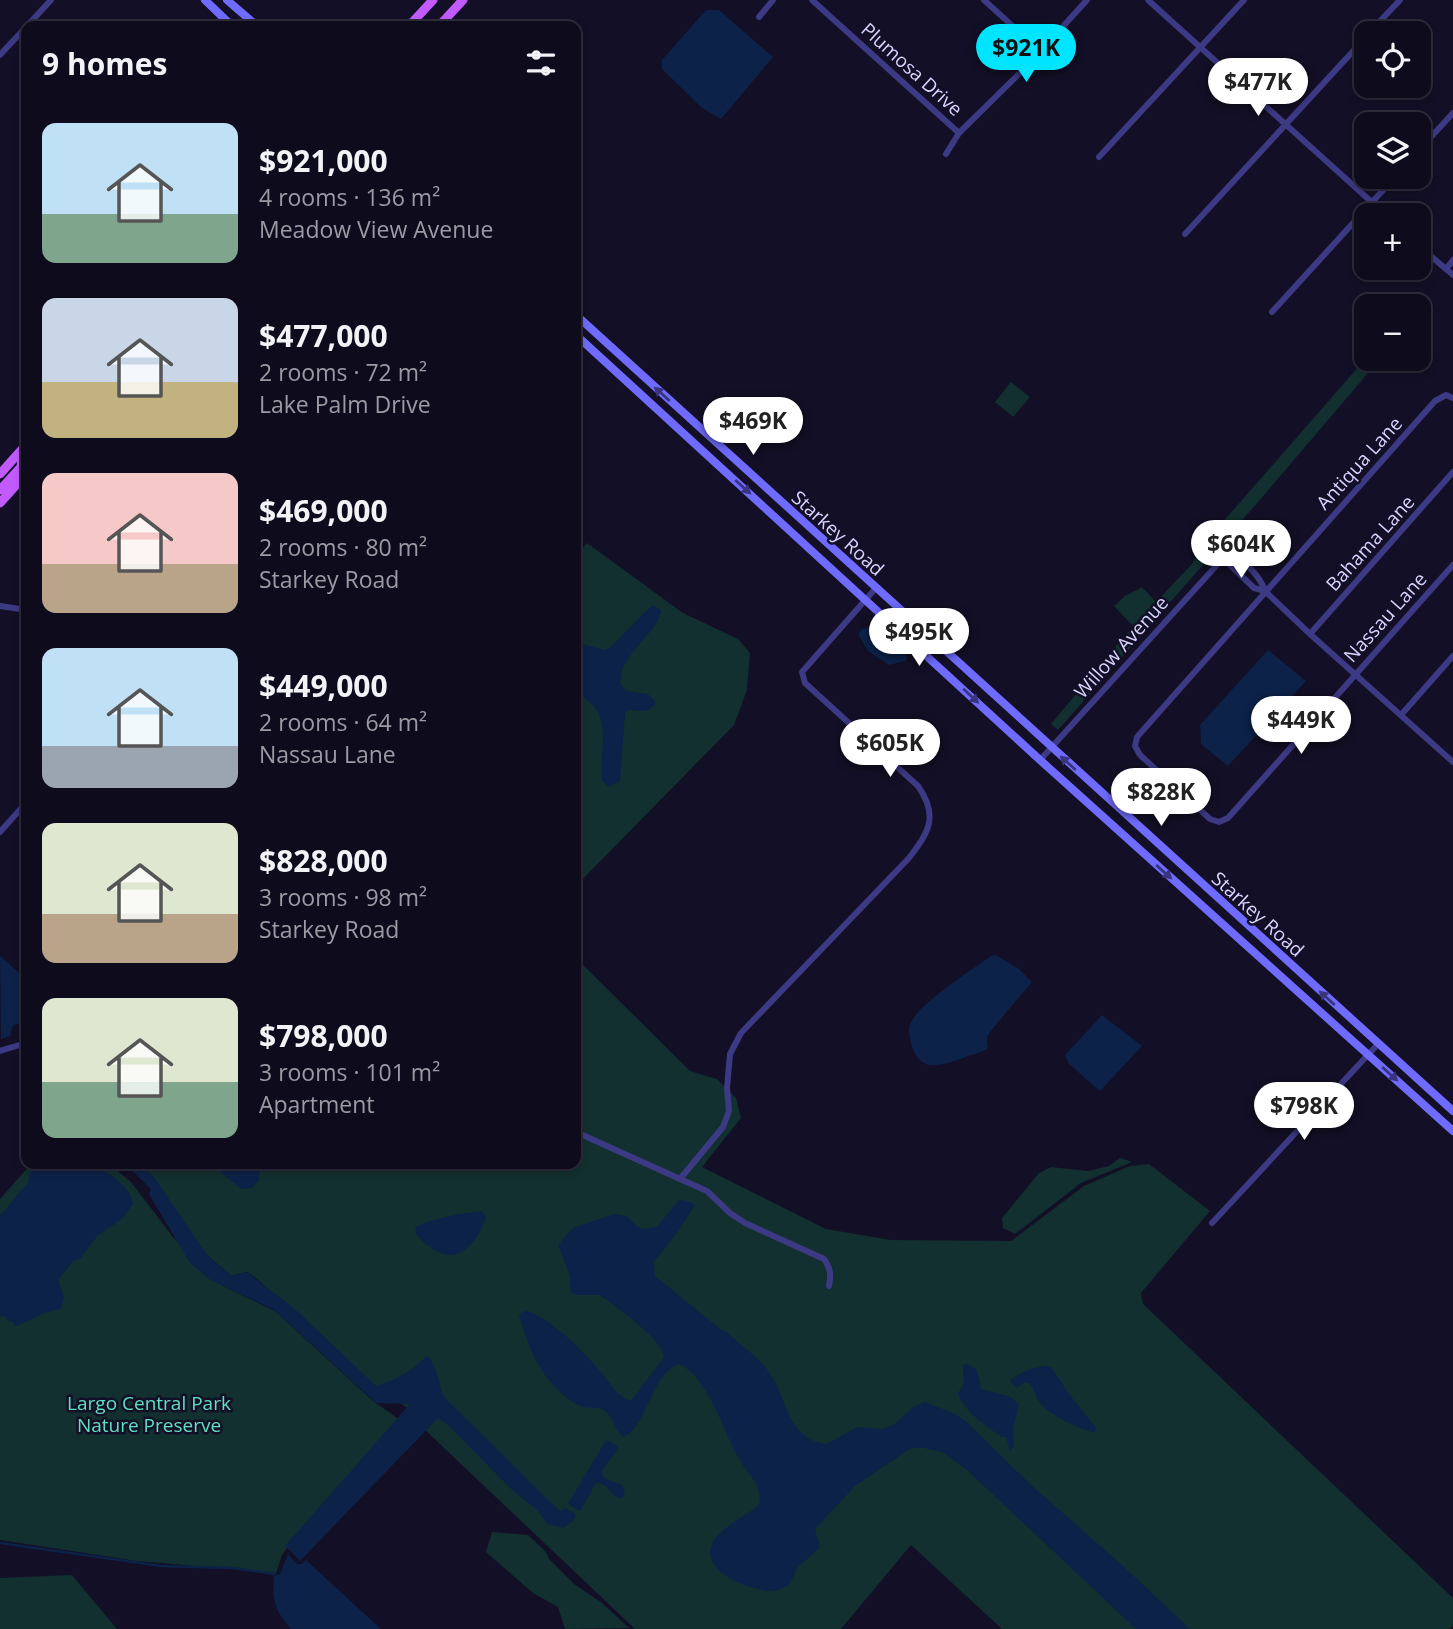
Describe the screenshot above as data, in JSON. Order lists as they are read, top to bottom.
{
  "streets": {
    "main road": ["Starkey Road"],
    "street": [
      "Plumosa Drive",
      "Antiqua Lane",
      "Bahama Lane",
      "Nassau Lane",
      "Willow Avenue"
    ]
  },
  "crossings": [
    ["Antiqua Lane", "Nassau Lane"],
    ["Antiqua Lane", "Willow Avenue"],
    ["Starkey Road", "Willow Avenue"]
  ],
  "parks": ["Largo Central Park Nature Preserve"],
  "page": {
    "map_buttons": ["+", "−"],
    "heading": "9 homes",
    "price": [
      "$921K",
      "$477K",
      "$469K",
      "$604K",
      "$495K",
      "$449K",
      "$605K",
      "$828K",
      "$798K"
    ],
    "list": [
      {
        "name": "$921,000",
        "note": "4 rooms · 136 m² · Meadow View Avenue"
      },
      {
        "name": "$477,000",
        "note": "2 rooms · 72 m² · Lake Palm Drive"
      },
      {
        "name": "$469,000",
        "note": "2 rooms · 80 m² · Starkey Road"
      },
      {
        "name": "$449,000",
        "note": "2 rooms · 64 m² · Nassau Lane"
      },
      {
        "name": "$828,000",
        "note": "3 rooms · 98 m² · Starkey Road"
      },
      {
        "name": "$798,000",
        "note": "3 rooms · 101 m² · Apartment"
      }
    ]
  }
}
